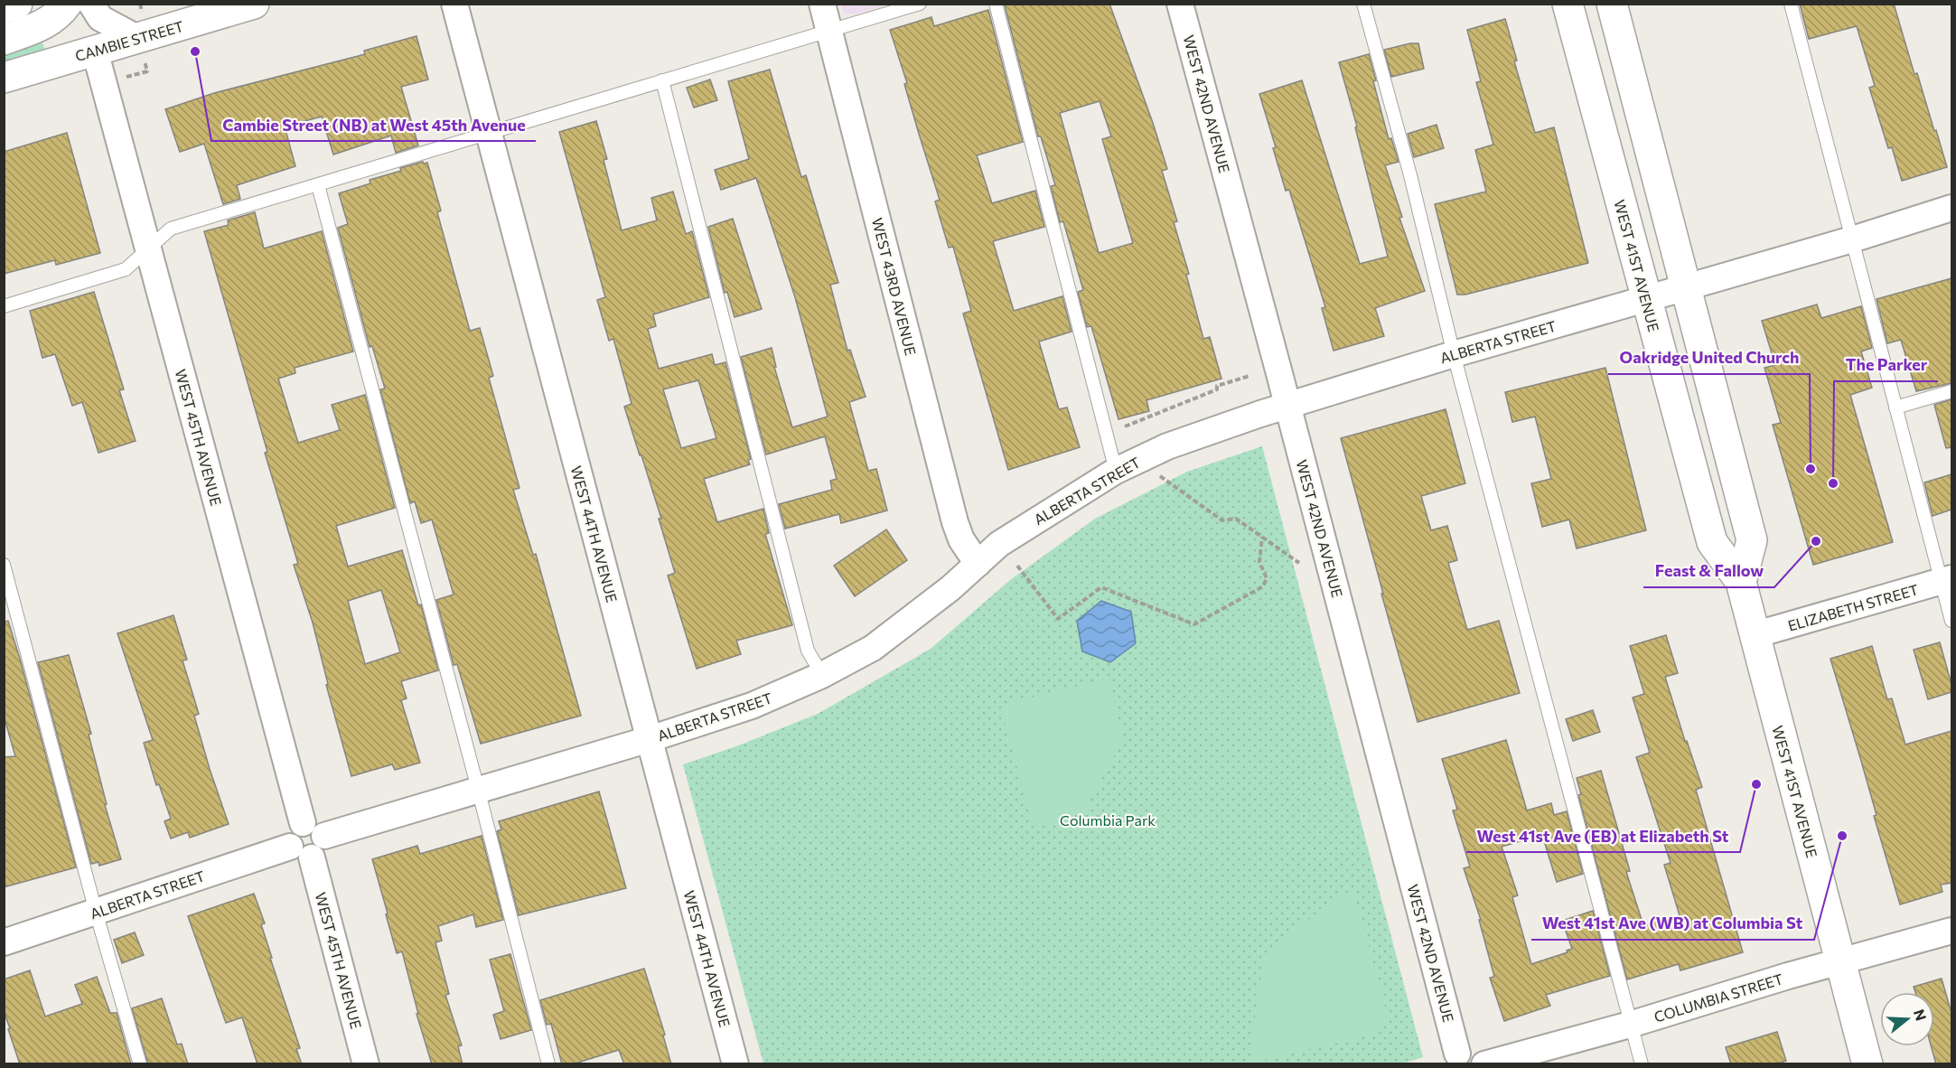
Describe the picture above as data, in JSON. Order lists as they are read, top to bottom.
{
  "streets": {
    "main road": ["CAMBIE STREET", "WEST 41ST AVENUE"],
    "street": [
      "WEST 42ND AVENUE",
      "WEST 43RD AVENUE",
      "ALBERTA STREET",
      "WEST 45TH AVENUE",
      "WEST 44TH AVENUE",
      "ELIZABETH STREET",
      "COLUMBIA STREET"
    ]
  },
  "crossings": [
    ["CAMBIE STREET", "WEST 45TH AVENUE"],
    ["WEST 42ND AVENUE", "ALBERTA STREET"],
    ["WEST 41ST AVENUE", "ALBERTA STREET"],
    ["WEST 41ST AVENUE", "ELIZABETH STREET"],
    ["WEST 41ST AVENUE", "COLUMBIA STREET"],
    ["WEST 43RD AVENUE", "ALBERTA STREET"],
    ["ALBERTA STREET", "WEST 45TH AVENUE"],
    ["ALBERTA STREET", "WEST 44TH AVENUE"]
  ],
  "parks": ["Columbia Park"],
  "places": [
    "Cambie Street (NB) at West 45th Avenue",
    "Oakridge United Church",
    "The Parker",
    "Feast & Fallow",
    "West 41st Ave (EB) at Elizabeth St",
    "West 41st Ave (WB) at Columbia St"
  ],
  "north": "right"
}
